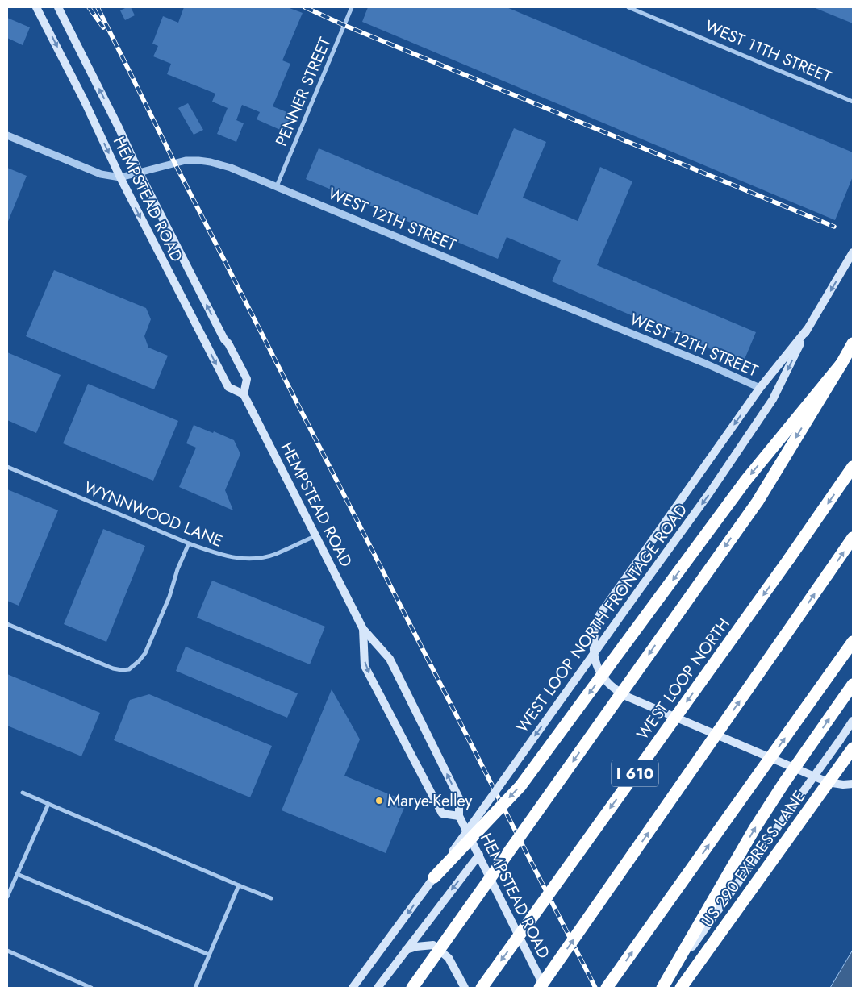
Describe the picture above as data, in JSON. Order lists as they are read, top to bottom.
{
  "streets": {
    "highway": ["WEST LOOP NORTH", "I 610", "US 290 EXPRESS LANE"],
    "main road": ["HEMPSTEAD ROAD", "WEST LOOP NORTH FRONTAGE ROAD"],
    "street": [
      "WEST 11TH STREET",
      "PENNER STREET",
      "WEST 12TH STREET",
      "WYNNWOOD LANE"
    ]
  },
  "crossings": [
    ["PENNER STREET", "WEST 12TH STREET"],
    ["HEMPSTEAD ROAD", "WEST 12TH STREET"],
    ["HEMPSTEAD ROAD", "WYNNWOOD LANE"]
  ],
  "one_way": ["WEST LOOP NORTH FRONTAGE ROAD"],
  "places": ["Marye-Kelley"]
}
